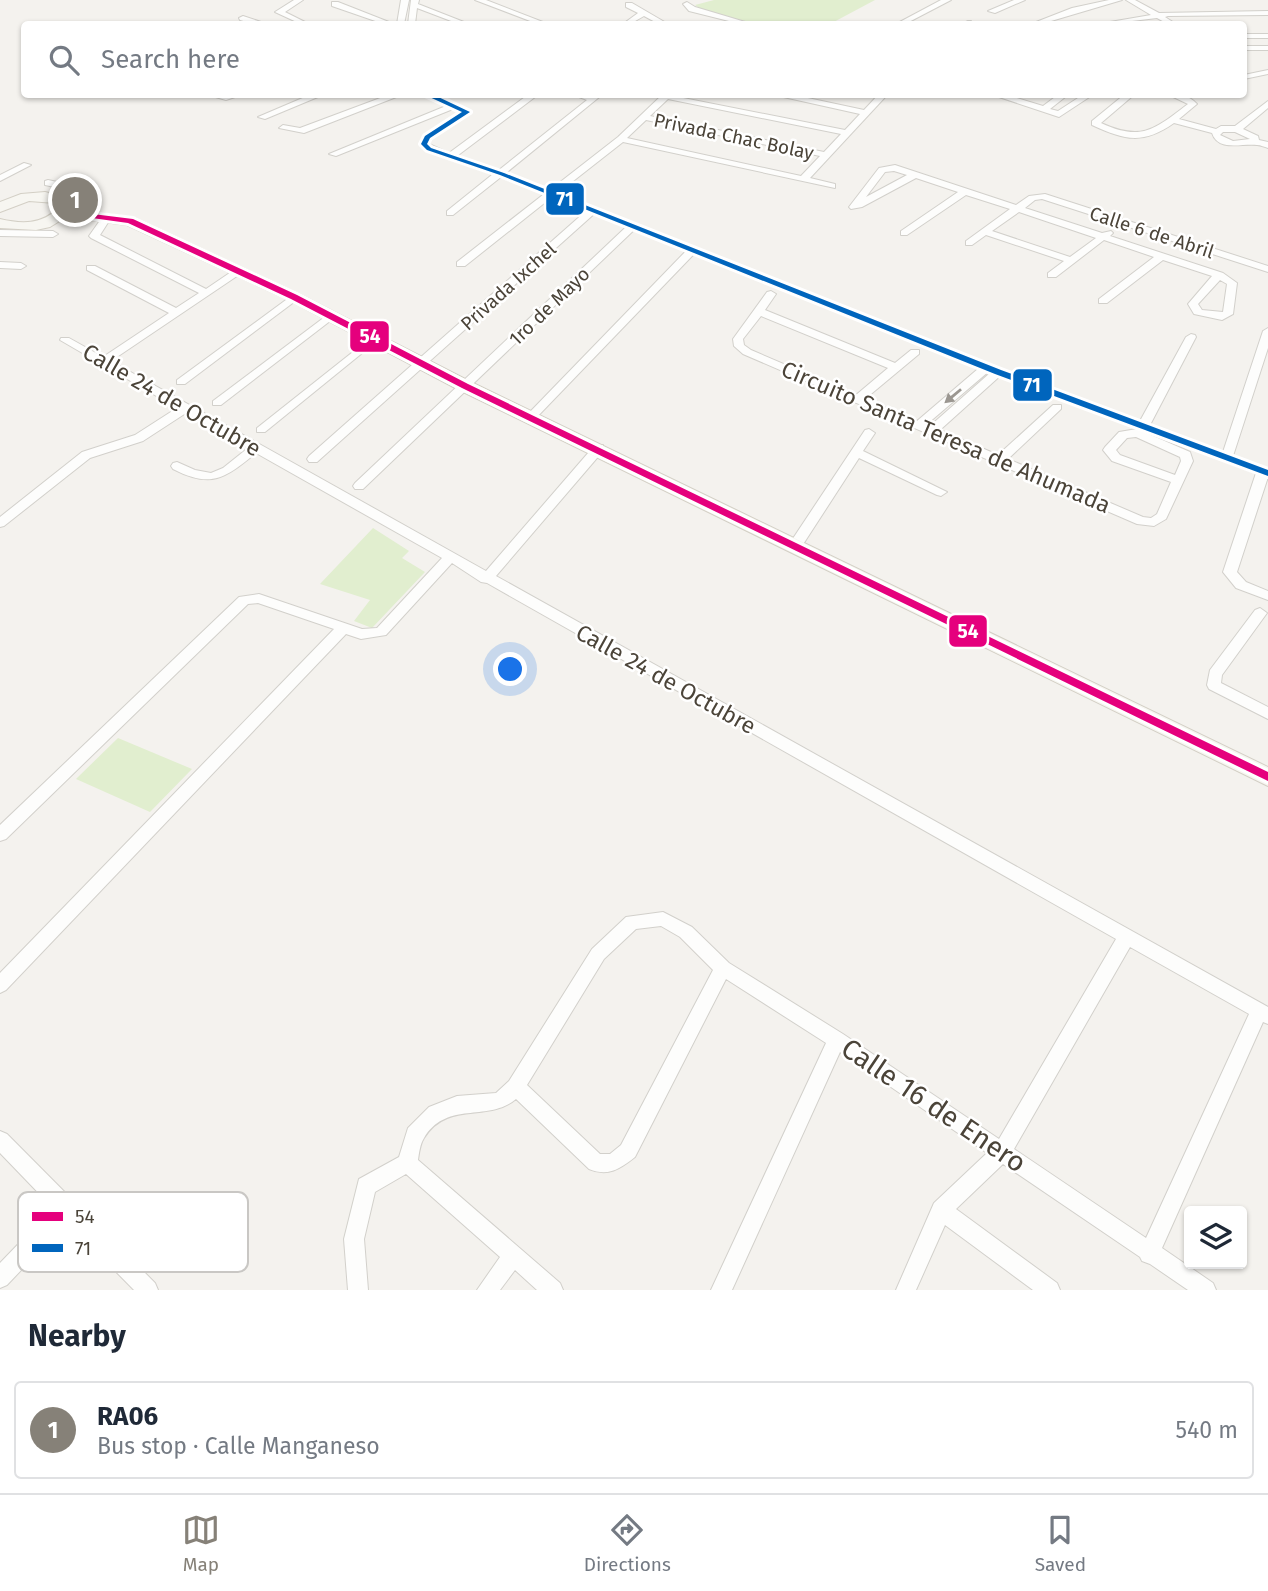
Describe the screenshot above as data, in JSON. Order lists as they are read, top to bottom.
{
  "streets": {
    "street": [
      "Privada Chac Bolay",
      "Calle 6 de Abril",
      "Privada Ixchel",
      "1ro de Mayo",
      "Calle 24 de Octubre",
      "Circuito Santa Teresa de Ahumada",
      "Calle 16 de Enero"
    ]
  },
  "lines": ["transit line 71", "transit line 54"],
  "legend": ["54", "71"],
  "page": {
    "search": "Search here",
    "pins": "1",
    "heading": "Nearby",
    "list": [
      {
        "mark": "1",
        "name": "RA06",
        "note": "Bus stop · Calle Manganeso",
        "value": "540 m"
      }
    ],
    "nav": ["Map", "Directions", "Saved"]
  }
}
